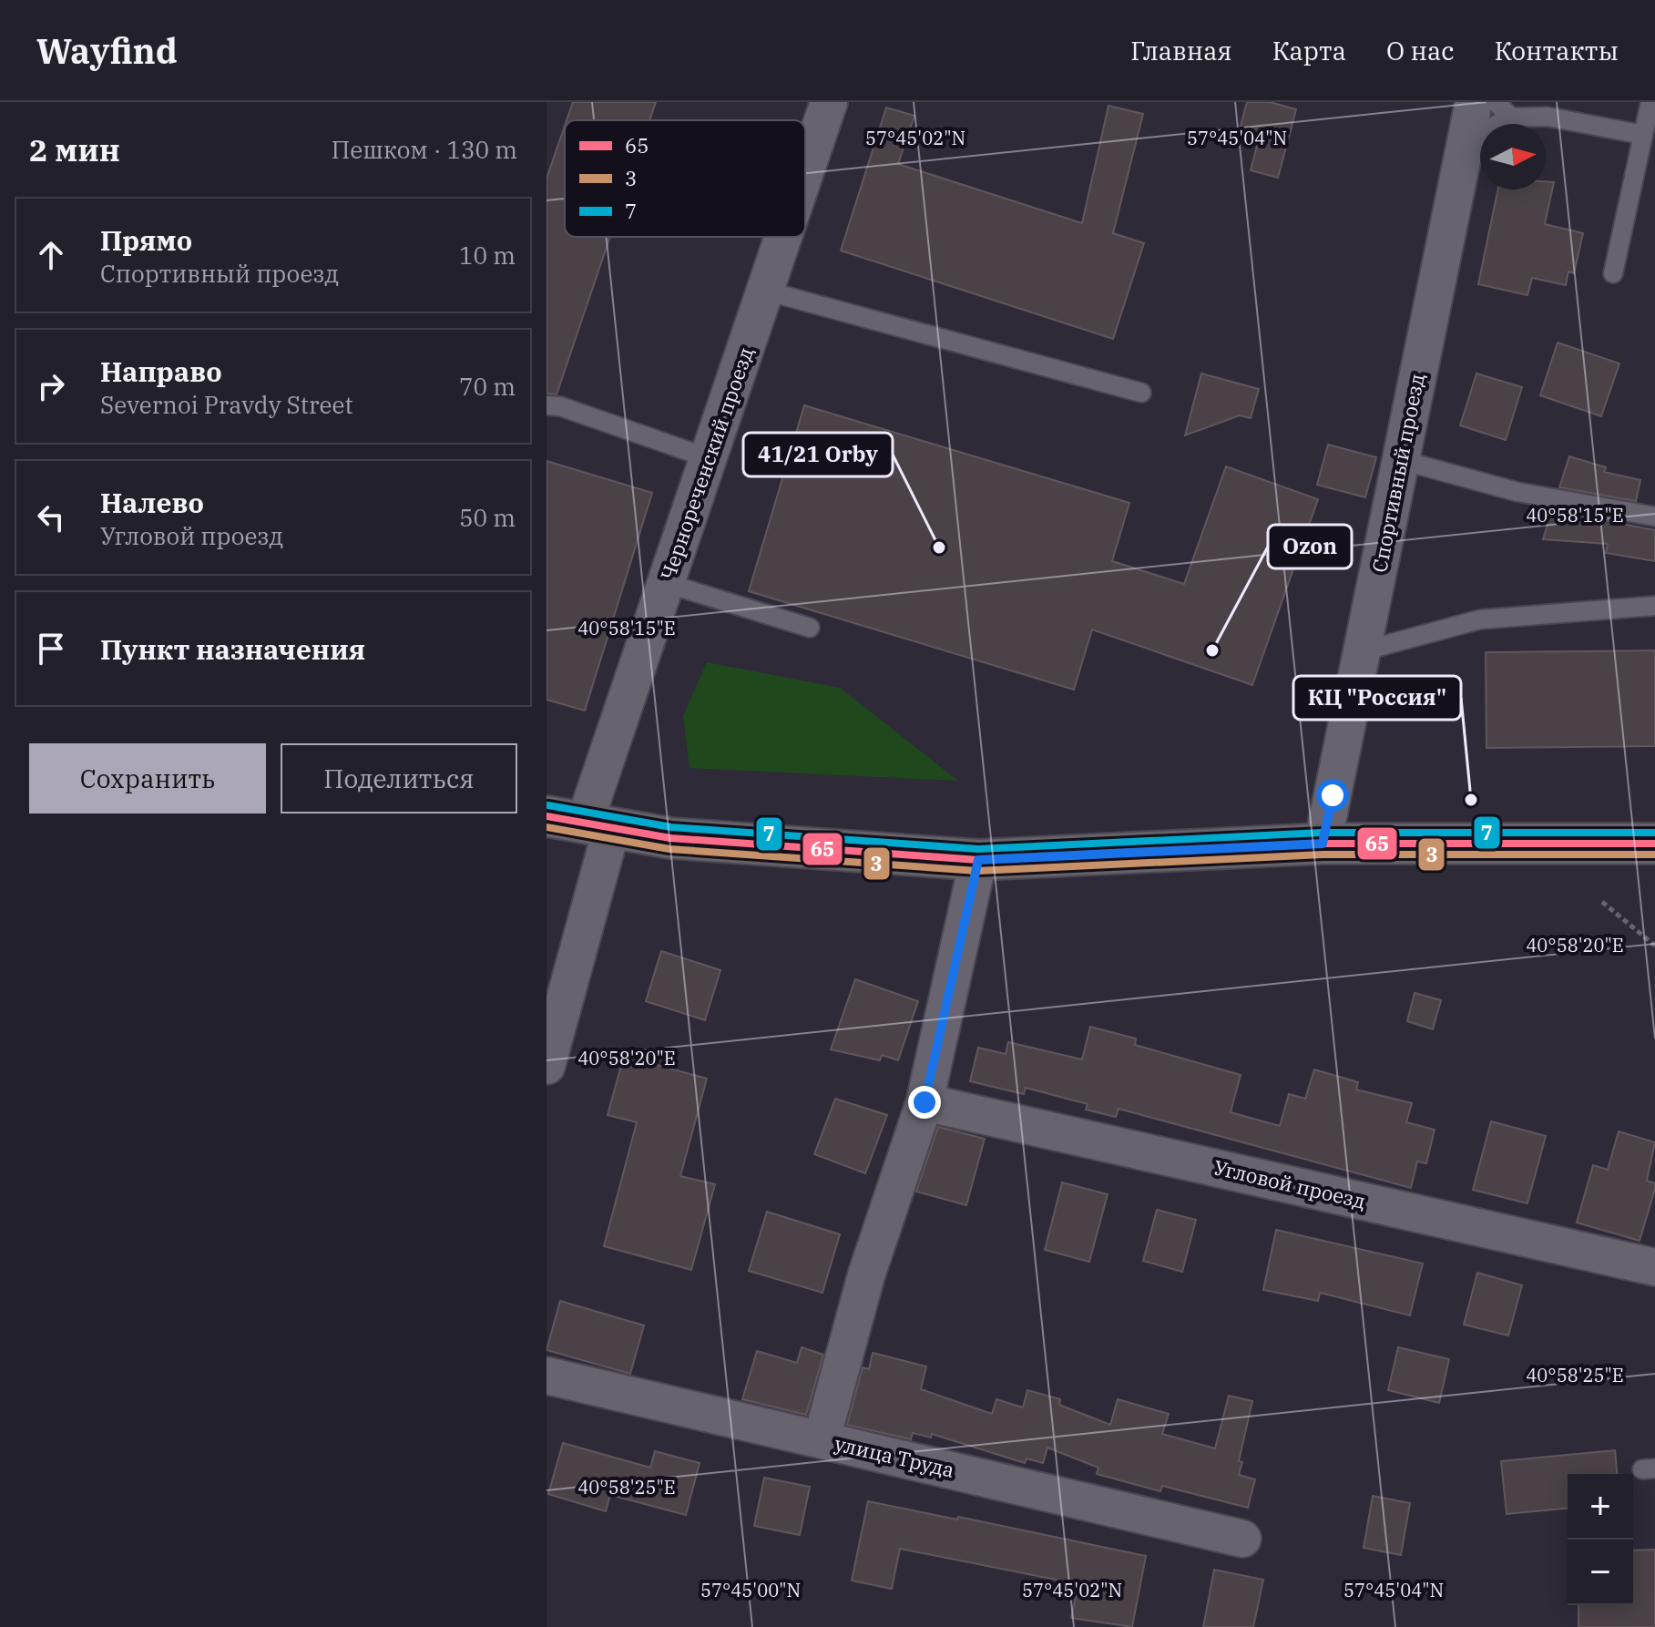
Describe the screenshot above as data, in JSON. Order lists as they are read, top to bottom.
{
  "streets": {
    "street": [
      "Чернореченский проезд",
      "Спортивный проезд",
      "Угловой проезд",
      "улица Труда"
    ]
  },
  "places": ["41/21 Orby", "Ozon", "КЦ \"Россия\""],
  "lines": ["transit line 7", "transit line 65", "transit line 3"],
  "legend": ["65", "3", "7"],
  "north": "right",
  "page": {
    "header": "Wayfind",
    "nav": [
      "Главная",
      "Карта",
      "О нас",
      "Контакты"
    ],
    "heading": ["2 мин", "Пешком · 130 m"],
    "list": [
      ["Прямо", "Спортивный проезд", "10 m"],
      ["Направо", "Severnoi Pravdy Street", "70 m"],
      ["Налево", "Угловой проезд", "50 m"],
      "Пункт назначения"
    ],
    "buttons": ["Сохранить", "Поделиться"],
    "map_buttons": ["+", "−"]
  },
  "coordinates": [
    "57°45'02\"N",
    "57°45'04\"N",
    "40°58'15\"E",
    "40°58'20\"E",
    "40°58'25\"E",
    "57°45'00\"N"
  ]
}
